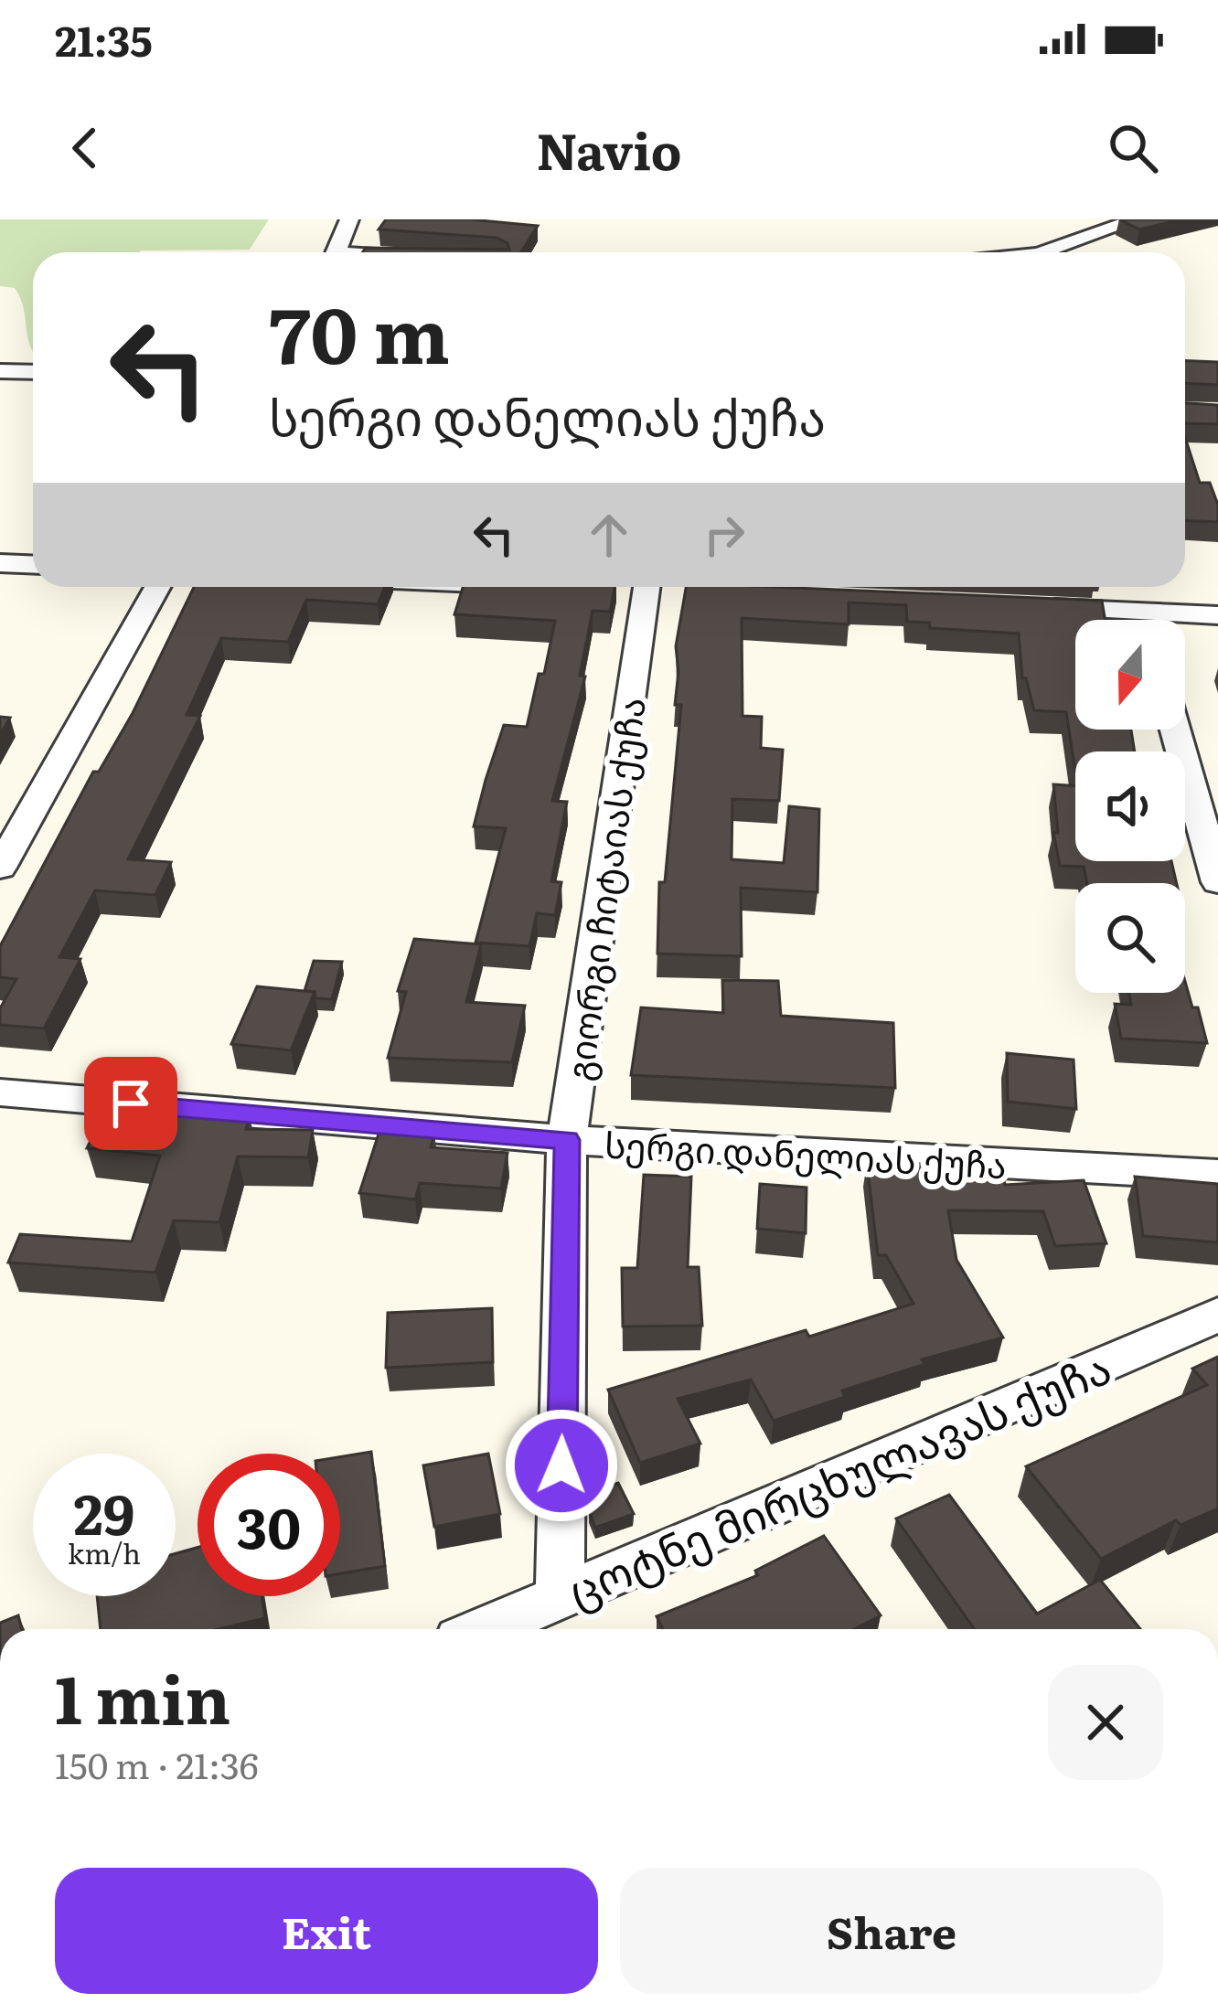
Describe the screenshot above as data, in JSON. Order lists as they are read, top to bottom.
{
  "streets": {
    "street": ["გიორგი ჩიტაიას ქუჩა", "სერგი დანელიას ქუჩა", "ცოტნე მირცხულავას ქუჩა"]
  },
  "crossings": [
    ["გიორგი ჩიტაიას ქუჩა", "სერგი დანელიას ქუჩა"],
    ["გიორგი ჩიტაიას ქუჩა", "ცოტნე მირცხულავას ქუჩა"]
  ],
  "north": "bottom",
  "page": {
    "status": "21:35",
    "header": "Navio",
    "turn": ["70 m", "სერგი დანელიას ქუჩა"],
    "speed": "29 km/h",
    "limit": "30",
    "heading": ["1 min", "150 m · 21:36"],
    "buttons": ["Exit", "Share"]
  }
}
